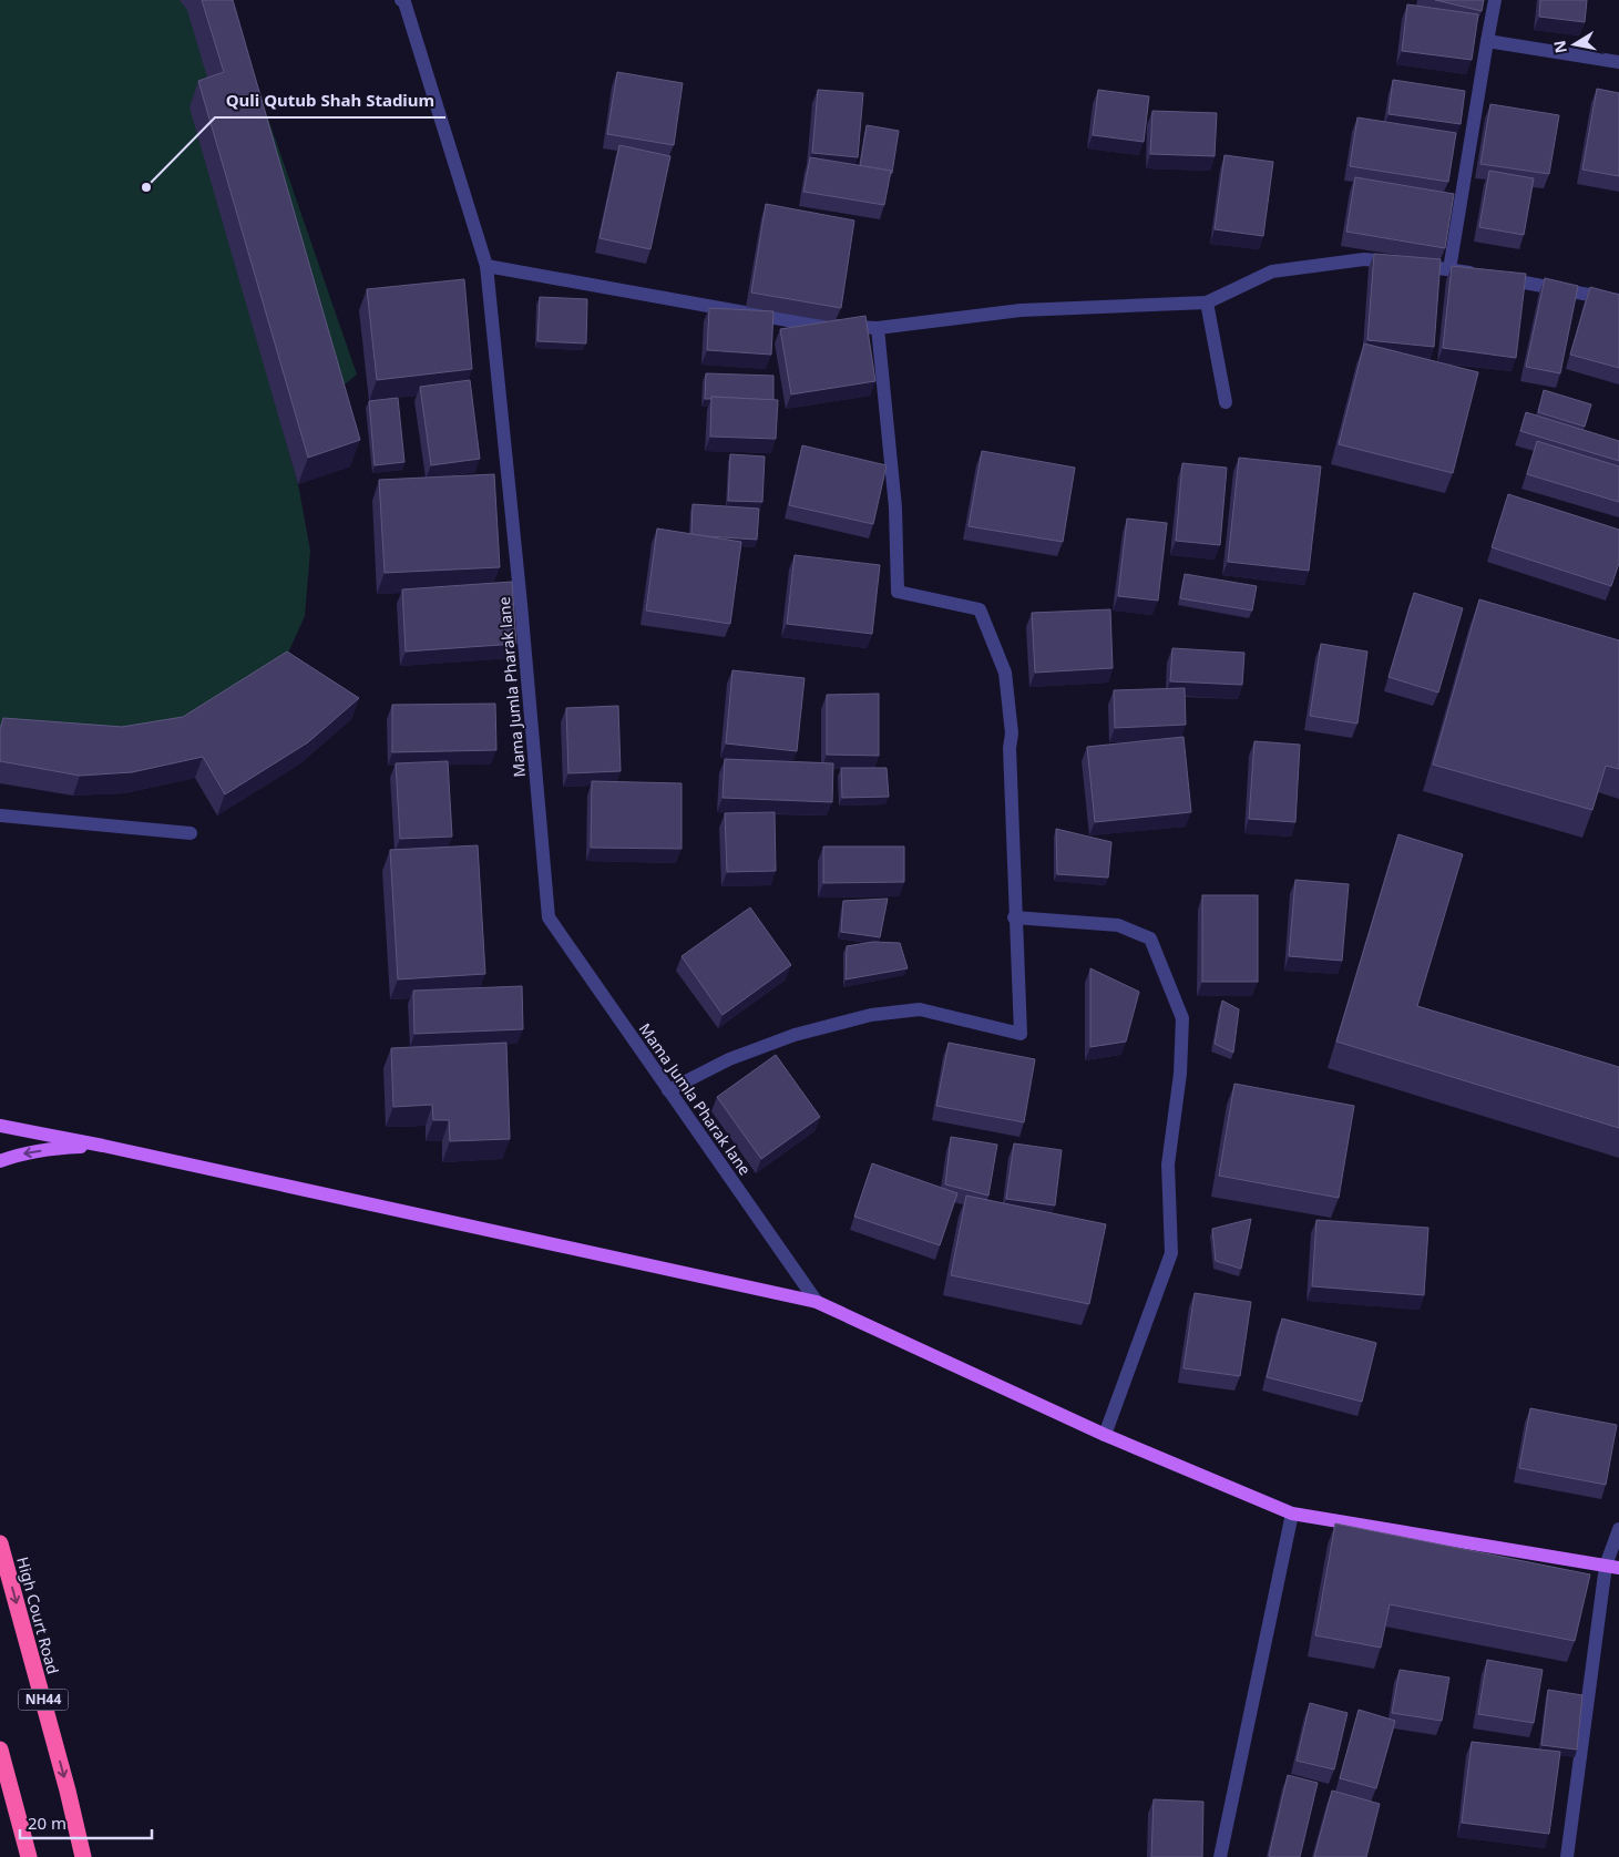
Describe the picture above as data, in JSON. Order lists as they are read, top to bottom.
{
  "streets": {
    "highway": ["High Court Road", "NH44"],
    "street": ["Mama Jumla Pharak lane"]
  },
  "places": ["Quli Qutub Shah Stadium"],
  "scale_bar": "20 m",
  "north": "left"
}
